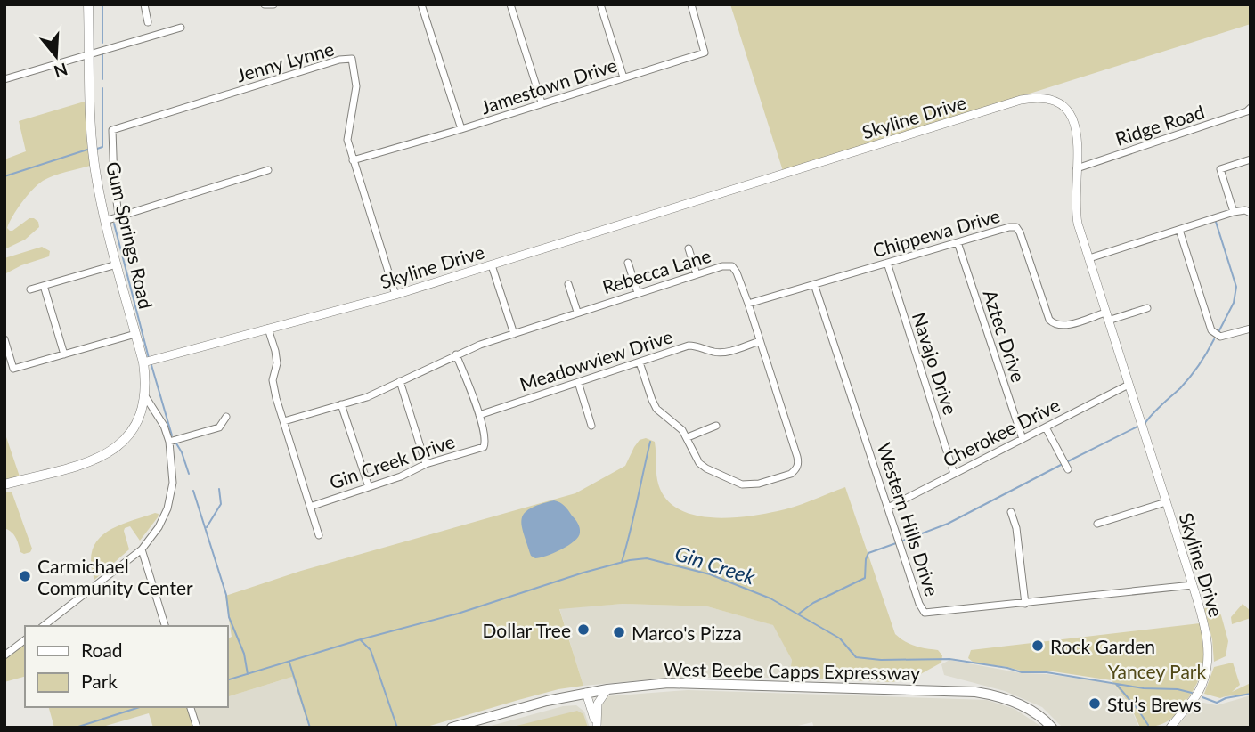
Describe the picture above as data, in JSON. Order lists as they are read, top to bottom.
{
  "streets": {
    "main road": ["Gum Springs Road", "West Beebe Capps Expressway"],
    "street": [
      "Jenny Lynne",
      "Jamestown Drive",
      "Skyline Drive",
      "Ridge Road",
      "Chippewa Drive",
      "Rebecca Lane",
      "Aztec Drive",
      "Meadowview Drive",
      "Navajo Drive",
      "Cherokee Drive",
      "Gin Creek Drive",
      "Western Hills Drive"
    ]
  },
  "crossings": [
    ["Jenny Lynne", "Jamestown Drive"],
    ["Jenny Lynne", "Skyline Drive"],
    ["Skyline Drive", "Ridge Road"],
    ["Skyline Drive", "Chippewa Drive"],
    ["Skyline Drive", "Gum Springs Road"],
    ["Skyline Drive", "Cherokee Drive"],
    ["Skyline Drive", "Western Hills Drive"],
    ["Chippewa Drive", "Rebecca Lane"],
    ["Chippewa Drive", "Aztec Drive"],
    ["Chippewa Drive", "Navajo Drive"],
    ["Chippewa Drive", "Western Hills Drive"],
    ["Rebecca Lane", "Meadowview Drive"],
    ["Aztec Drive", "Cherokee Drive"],
    ["Meadowview Drive", "Gin Creek Drive"],
    ["Navajo Drive", "Cherokee Drive"],
    ["Cherokee Drive", "Western Hills Drive"]
  ],
  "water": ["Gin Creek"],
  "parks": ["Yancey Park"],
  "places": [
    "Carmichael Community Center",
    "Dollar Tree",
    "Marco's Pizza",
    "Rock Garden",
    "Stu’s Brews"
  ],
  "legend": ["Road", "Park"],
  "north": "bottom"
}
